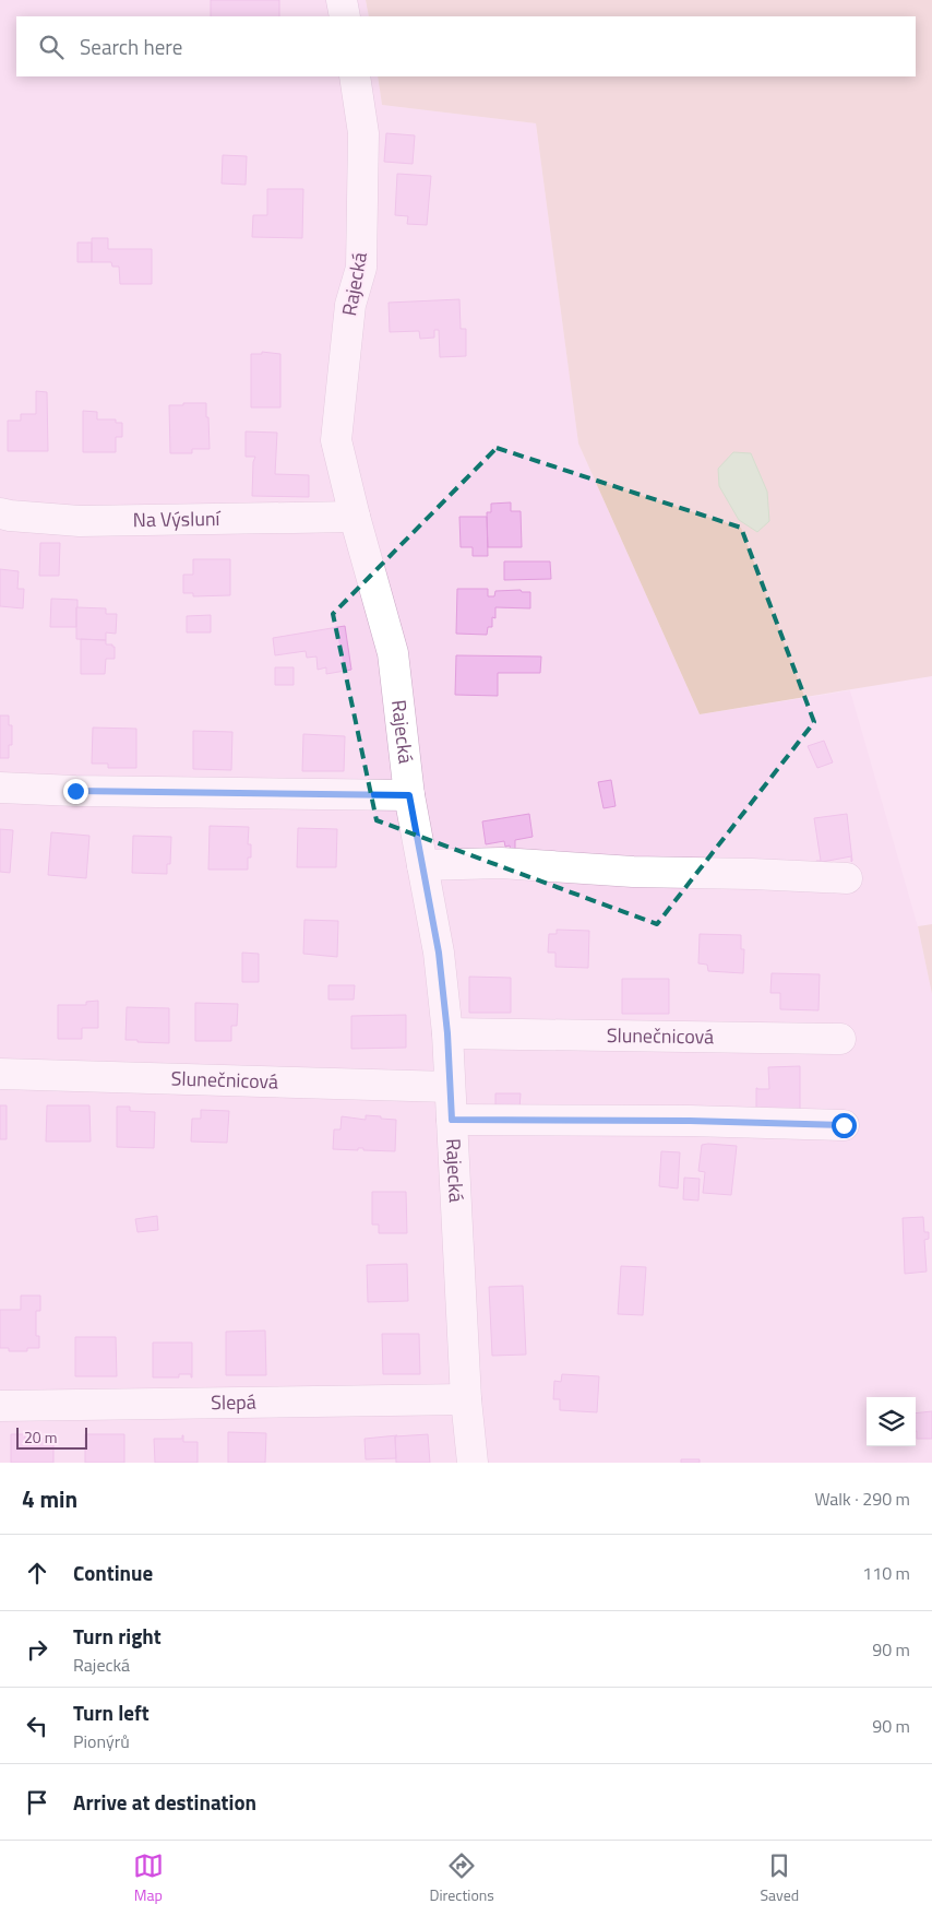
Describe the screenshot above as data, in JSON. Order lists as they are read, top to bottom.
{
  "streets": {
    "street": [
      "Rajecká",
      "Na Výsluní",
      "Slunečnicová",
      "Slepá"
    ]
  },
  "crossings": [
    ["Rajecká", "Na Výsluní"],
    ["Rajecká", "Slunečnicová"],
    ["Rajecká", "Slepá"]
  ],
  "scale_bar": "20 m",
  "page": {
    "search": "Search here",
    "scale": "20 m",
    "heading": ["4 min", "Walk · 290 m"],
    "list": [
      ["Continue", "110 m"],
      ["Turn right", "Rajecká", "90 m"],
      ["Turn left", "Pionýrů", "90 m"],
      "Arrive at destination"
    ],
    "nav": ["Map", "Directions", "Saved"]
  }
}
